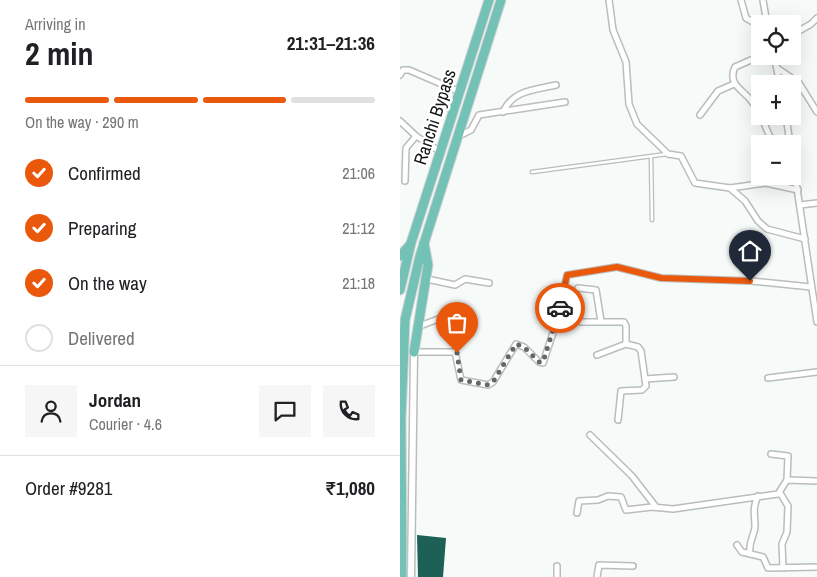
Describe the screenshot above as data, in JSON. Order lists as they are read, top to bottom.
{
  "streets": {
    "highway": ["Ranchi Bypass"]
  },
  "page": {
    "heading": ["2 min", "Arriving in", "21:31–21:36"],
    "panel": [
      "Jordan",
      "Courier · 4.6",
      "Order #9281",
      "₹1,080"
    ],
    "map_buttons": ["+", "−"],
    "bar": "On the way · 290 m",
    "list": [
      ["Confirmed", "21:06"],
      ["Preparing", "21:12"],
      ["On the way", "21:18"],
      "Delivered"
    ]
  }
}
